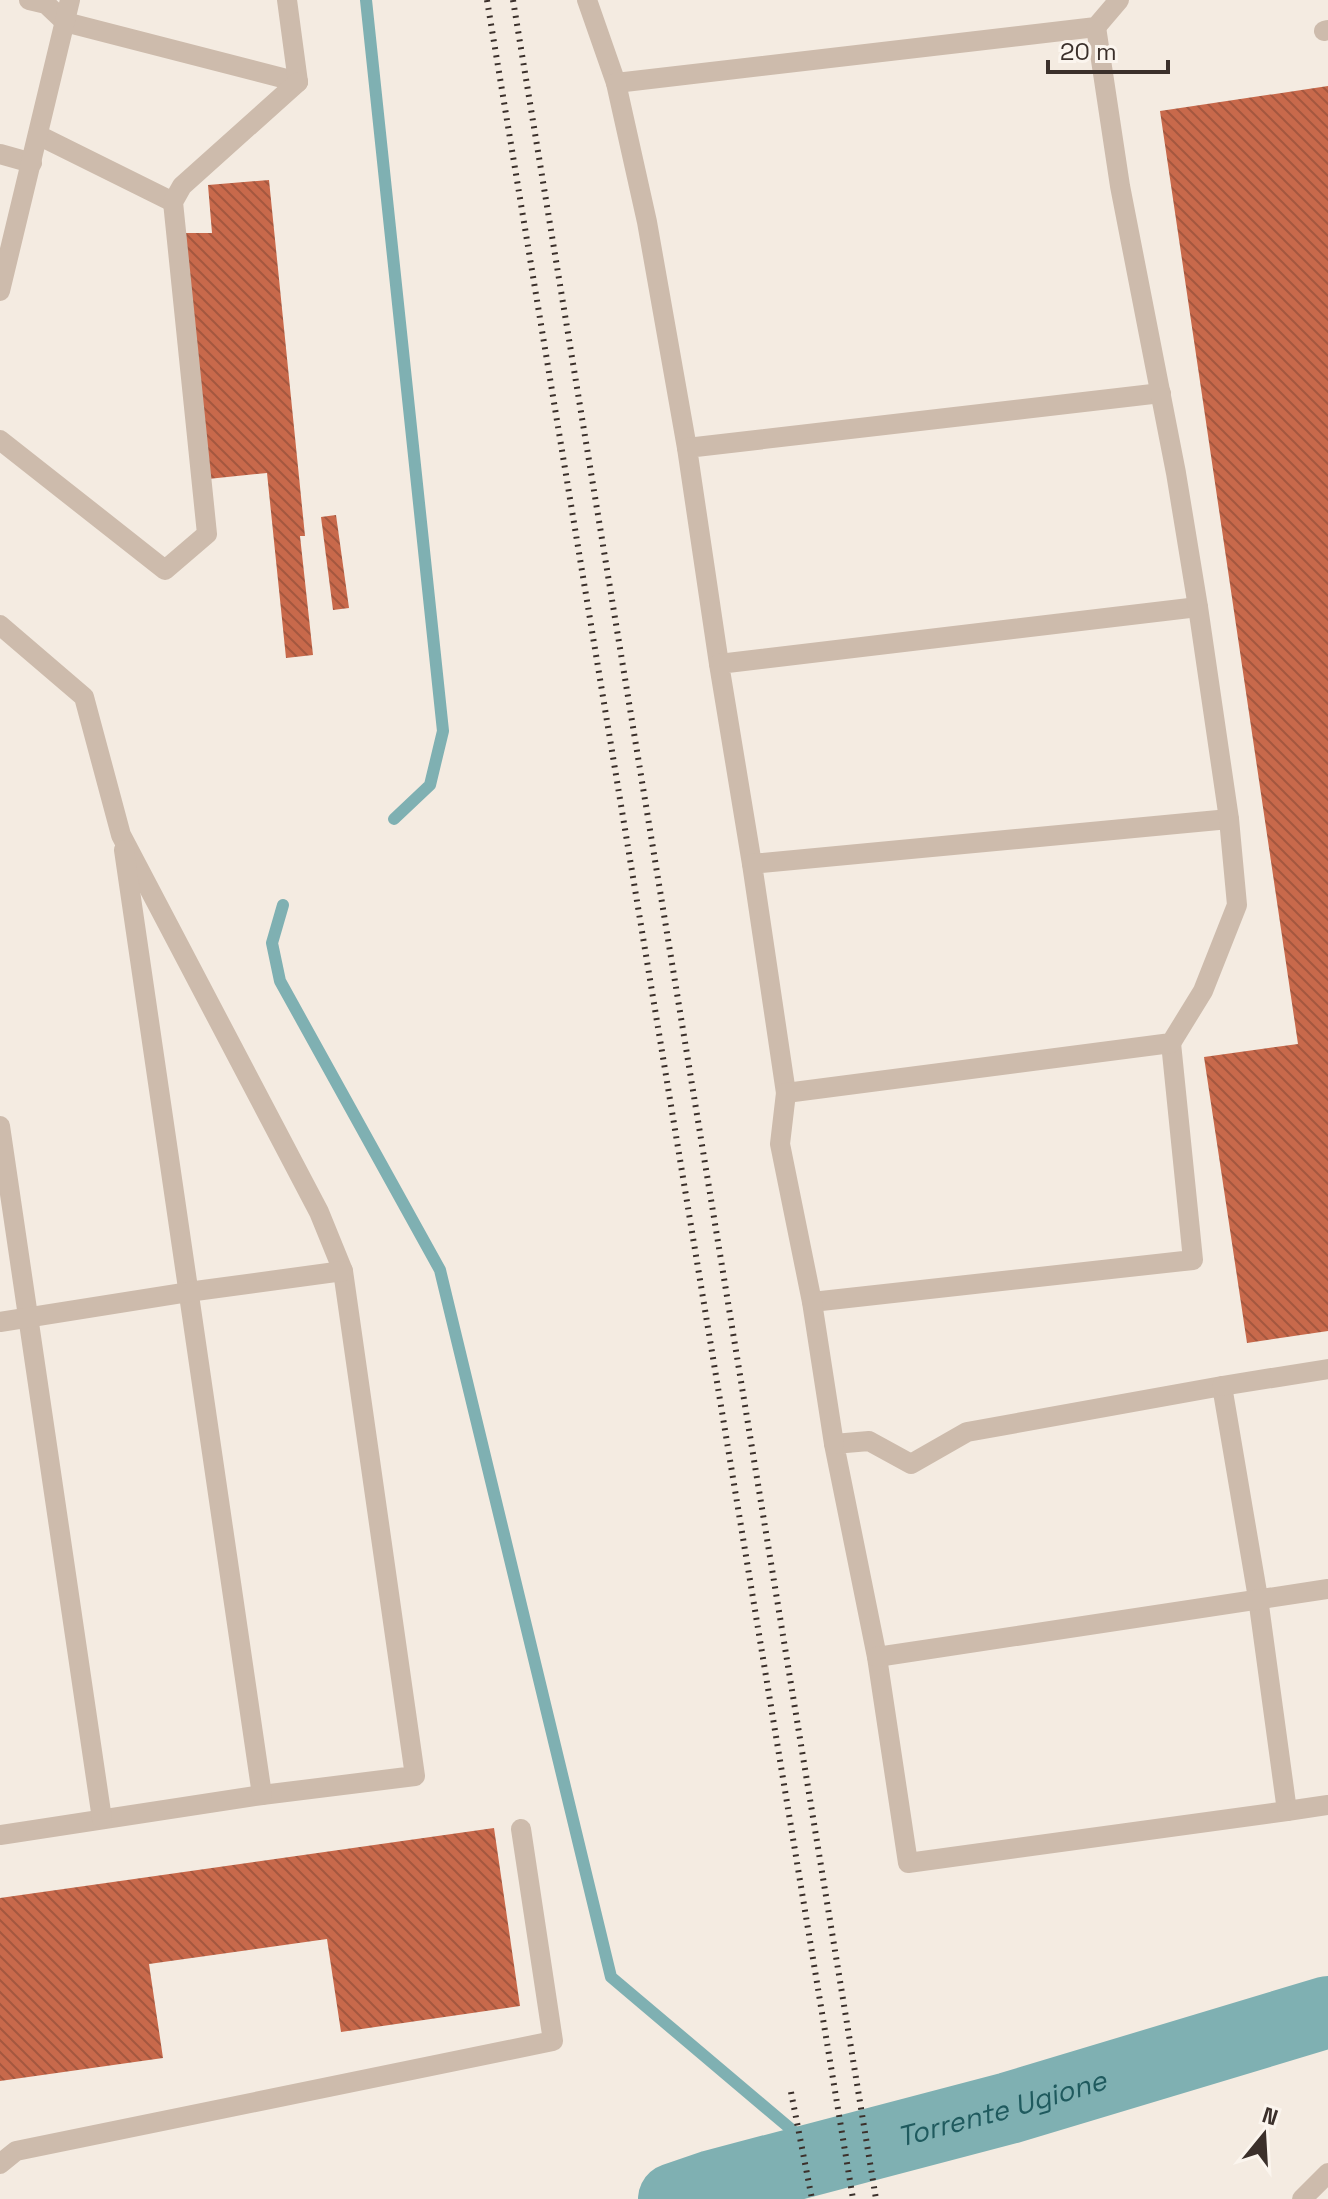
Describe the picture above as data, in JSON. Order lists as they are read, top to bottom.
{
  "water": ["Torrente Ugione"],
  "scale_bar": "20 m",
  "north": "top"
}
